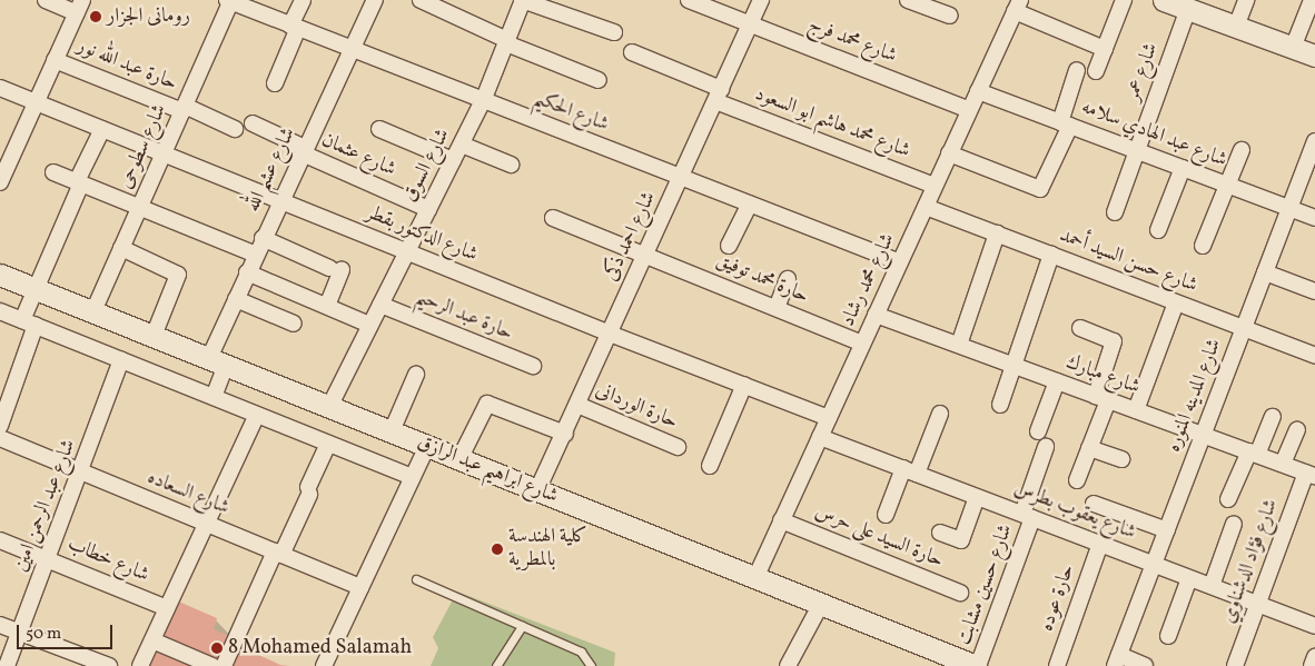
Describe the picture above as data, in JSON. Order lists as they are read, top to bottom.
{
  "streets": {
    "main road": ["شارع ابراهيم عبد الرازق"],
    "street": [
      "شارع محمد فرج",
      "حارة عبد الله نور",
      "شارع عمر",
      "شارع الحكيم",
      "شارع محمد هاشم ابو السعود",
      "شارع عبد الهادي سلامه",
      "شارع سطوحى",
      "شارع عثمان",
      "شارع السوق",
      "شارع عشم الله",
      "شارع الدكتور بقطر",
      "شارع احمد ذكى",
      "شارع حسن السيد أحمد",
      "حارة محمد توفيق",
      "شارع محمد رشاد",
      "حارة عبد الرحيم",
      "شارع مبارك",
      "شارع المدينه المنوره",
      "حارة الوردانى",
      "شارع السعاده",
      "شارع عبد الرحمن امين",
      "شارع يعقوب بطرس",
      "حارة السيد على حرس",
      "شارع خطاب",
      "شارع فؤاد الدشناوي",
      "شارع حسين مشابت",
      "حارة عوده"
    ]
  },
  "crossings": [
    ["شارع محمد فرج", "شارع احمد ذكى"],
    ["شارع محمد فرج", "شارع محمد رشاد"],
    ["حارة عبد الله نور", "شارع سطوحى"],
    ["شارع عمر", "شارع عبد الهادي سلامه"],
    ["شارع الحكيم", "شارع سطوحى"],
    ["شارع الحكيم", "شارع السوق"],
    ["شارع الحكيم", "شارع عشم الله"],
    ["شارع الحكيم", "شارع احمد ذكى"],
    ["شارع الحكيم", "شارع محمد رشاد"],
    ["شارع محمد هاشم ابو السعود", "شارع احمد ذكى"],
    ["شارع محمد هاشم ابو السعود", "شارع محمد رشاد"],
    ["شارع عبد الهادي سلامه", "شارع محمد رشاد"],
    ["شارع عبد الهادي سلامه", "شارع المدينه المنوره"],
    ["شارع سطوحى", "شارع الدكتور بقطر"],
    ["شارع سطوحى", "شارع ابراهيم عبد الرازق"],
    ["شارع عثمان", "شارع السوق"],
    ["شارع عثمان", "شارع عشم الله"],
    ["شارع السوق", "شارع الدكتور بقطر"],
    ["شارع السوق", "حارة عبد الرحيم"],
    ["شارع السوق", "شارع ابراهيم عبد الرازق"],
    ["شارع عشم الله", "شارع الدكتور بقطر"],
    ["شارع عشم الله", "شارع ابراهيم عبد الرازق"],
    ["شارع الدكتور بقطر", "شارع احمد ذكى"],
    ["شارع الدكتور بقطر", "شارع محمد رشاد"],
    ["شارع احمد ذكى", "حارة محمد توفيق"],
    ["شارع احمد ذكى", "حارة الوردانى"],
    ["شارع احمد ذكى", "شارع ابراهيم عبد الرازق"],
    ["شارع حسن السيد أحمد", "شارع محمد رشاد"],
    ["شارع حسن السيد أحمد", "شارع المدينه المنوره"],
    ["حارة محمد توفيق", "شارع محمد رشاد"],
    ["شارع محمد رشاد", "شارع مبارك"],
    ["شارع محمد رشاد", "شارع ابراهيم عبد الرازق"],
    ["شارع محمد رشاد", "شارع يعقوب بطرس"],
    ["شارع محمد رشاد", "حارة السيد على حرس"],
    ["شارع مبارك", "شارع المدينه المنوره"],
    ["شارع مبارك", "شارع فؤاد الدشناوي"],
    ["شارع المدينه المنوره", "شارع يعقوب بطرس"],
    ["شارع ابراهيم عبد الرازق", "شارع عبد الرحمن امين"],
    ["شارع ابراهيم عبد الرازق", "شارع حسين مشابت"],
    ["شارع السعاده", "شارع عبد الرحمن امين"],
    ["شارع عبد الرحمن امين", "شارع خطاب"],
    ["شارع يعقوب بطرس", "شارع فؤاد الدشناوي"],
    ["شارع يعقوب بطرس", "شارع حسين مشابت"],
    ["شارع يعقوب بطرس", "حارة عوده"]
  ],
  "places": ["رومانى الجزار", "كلية الهندسة بالمطرية", "8 Mohamed Salamah"],
  "scale_bar": "50 m"
}
